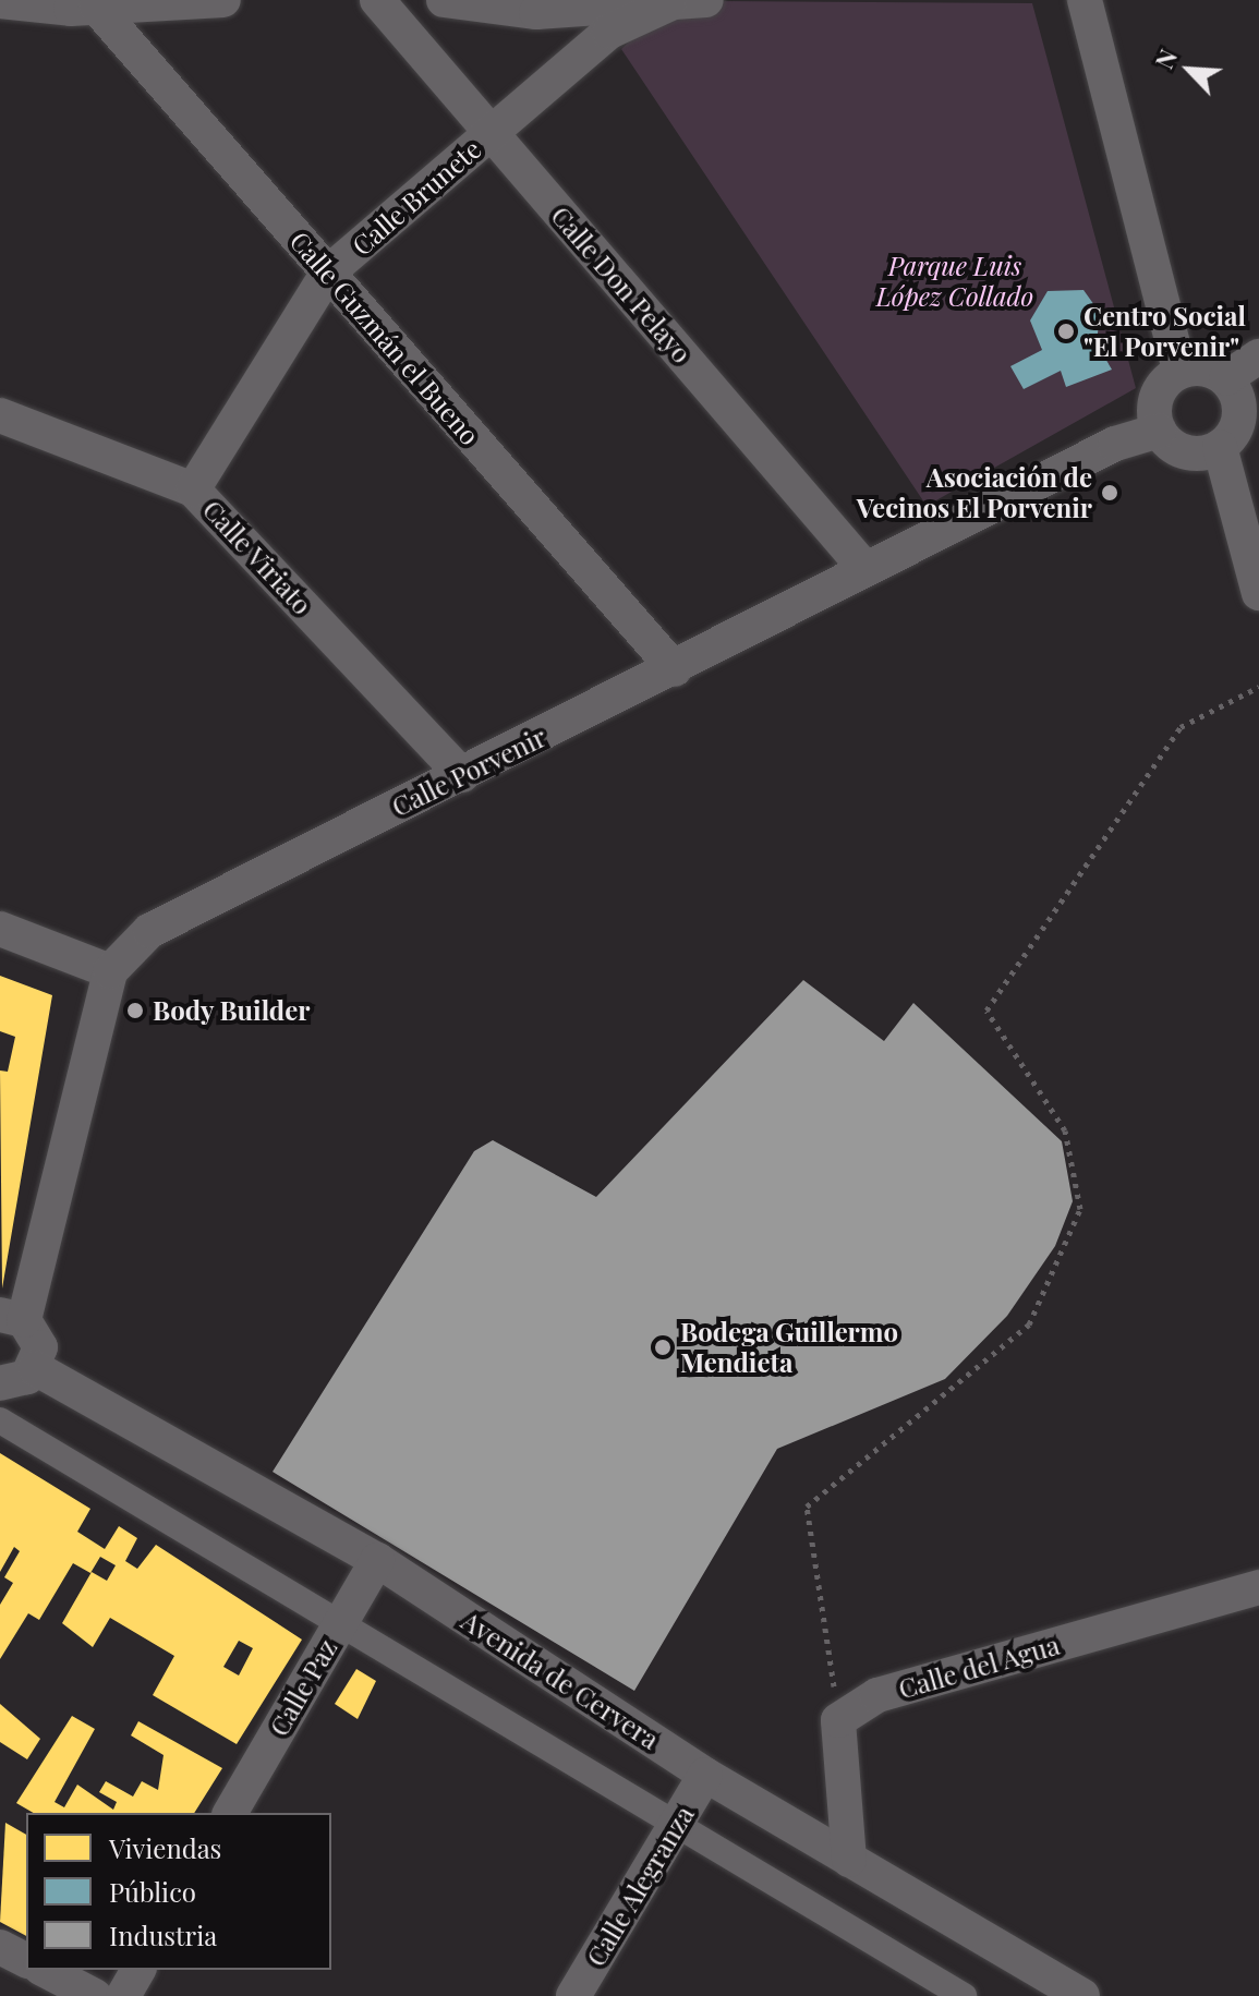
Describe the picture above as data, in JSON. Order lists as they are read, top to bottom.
{
  "streets": {
    "street": [
      "Calle Brunete",
      "Calle Don Pelayo",
      "Calle Guzmán el Bueno",
      "Calle Viriato",
      "Calle Porvenir",
      "Calle del Agua",
      "Avenida de Cervera",
      "Calle Paz",
      "Calle Alegranza"
    ]
  },
  "crossings": [
    ["Calle Brunete", "Calle Don Pelayo"],
    ["Calle Brunete", "Calle Guzmán el Bueno"],
    ["Calle Brunete", "Calle Viriato"],
    ["Calle Don Pelayo", "Calle Porvenir"],
    ["Calle Guzmán el Bueno", "Calle Porvenir"],
    ["Calle Viriato", "Calle Porvenir"],
    ["Avenida de Cervera", "Calle Paz"],
    ["Avenida de Cervera", "Calle Alegranza"]
  ],
  "parks": ["Parque Luis López Collado"],
  "places": [
    "Centro Social \"El Porvenir\"",
    "Asociación de Vecinos El Porvenir",
    "Body Builder",
    "Bodega Guillermo Mendieta"
  ],
  "legend": ["Viviendas", "Público", "Industria"],
  "north": "top left"
}
